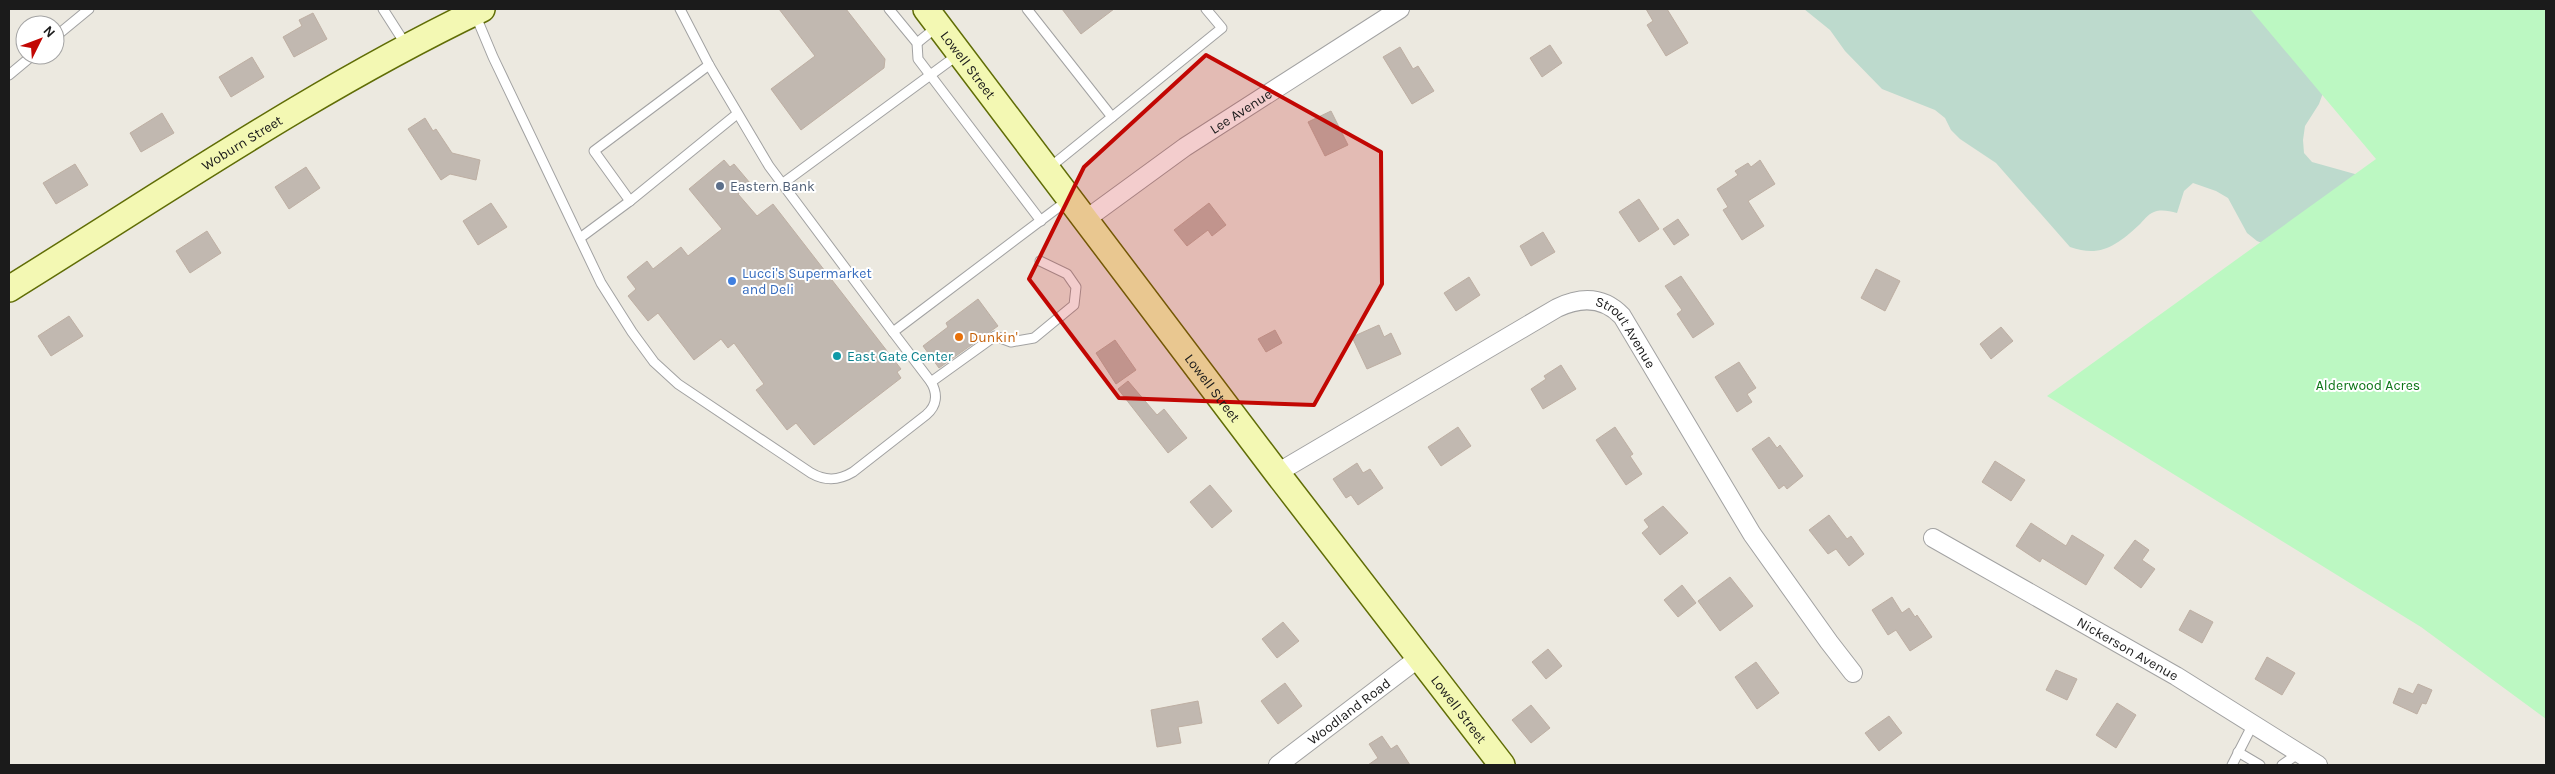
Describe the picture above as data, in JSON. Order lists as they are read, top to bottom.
{
  "streets": {
    "main road": ["Lowell Street", "Woburn Street"],
    "street": [
      "Lee Avenue",
      "Strout Avenue",
      "Nickerson Avenue",
      "Woodland Road"
    ]
  },
  "crossings": [
    ["Lowell Street", "Lee Avenue"],
    ["Lowell Street", "Strout Avenue"],
    ["Lowell Street", "Woodland Road"]
  ],
  "parks": ["Alderwood Acres"],
  "places": [
    "Eastern Bank",
    "Lucci's Supermarket and Deli",
    "Dunkin'",
    "East Gate Center"
  ],
  "north": "top right"
}
